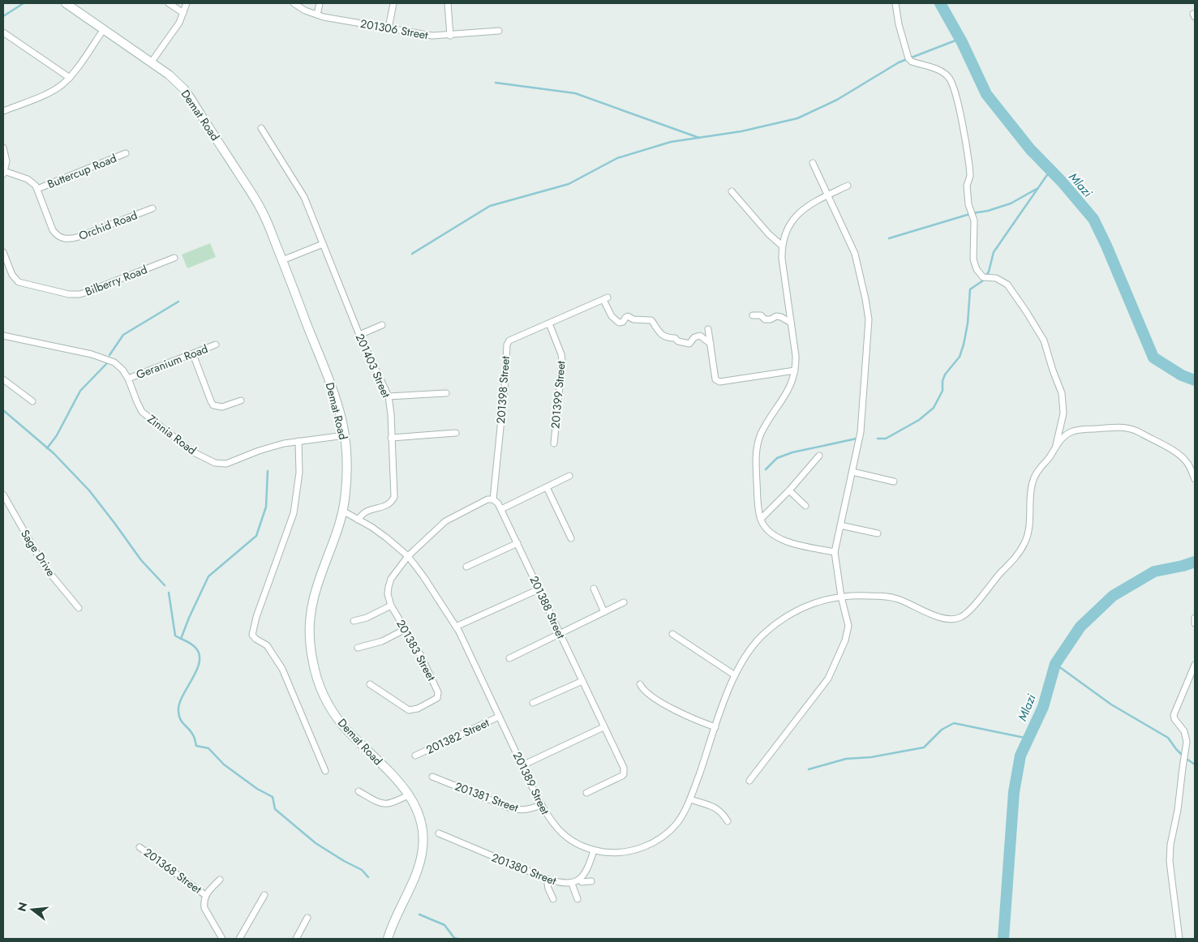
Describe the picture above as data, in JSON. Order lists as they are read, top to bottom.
{
  "streets": {
    "street": [
      "201306 Street",
      "Demat Road",
      "Buttercup Road",
      "Orchid Road",
      "Bilberry Road",
      "Geranium Road",
      "201403 Street",
      "201398 Street",
      "201399 Street",
      "Zinnia Road",
      "Sage Drive",
      "201388 Street",
      "201383 Street",
      "201382 Street",
      "201389 Street",
      "201381 Street",
      "201380 Street",
      "201368 Street"
    ]
  },
  "crossings": [
    ["Demat Road", "Zinnia Road"],
    ["Demat Road", "201389 Street"],
    ["Buttercup Road", "Orchid Road"],
    ["Geranium Road", "Zinnia Road"],
    ["201403 Street", "201389 Street"],
    ["201398 Street", "201399 Street"],
    ["201398 Street", "201388 Street"],
    ["201383 Street", "201389 Street"],
    ["201382 Street", "201389 Street"],
    ["201389 Street", "201381 Street"],
    ["201389 Street", "201380 Street"]
  ],
  "water": ["Mlazi"],
  "north": "left"
}
